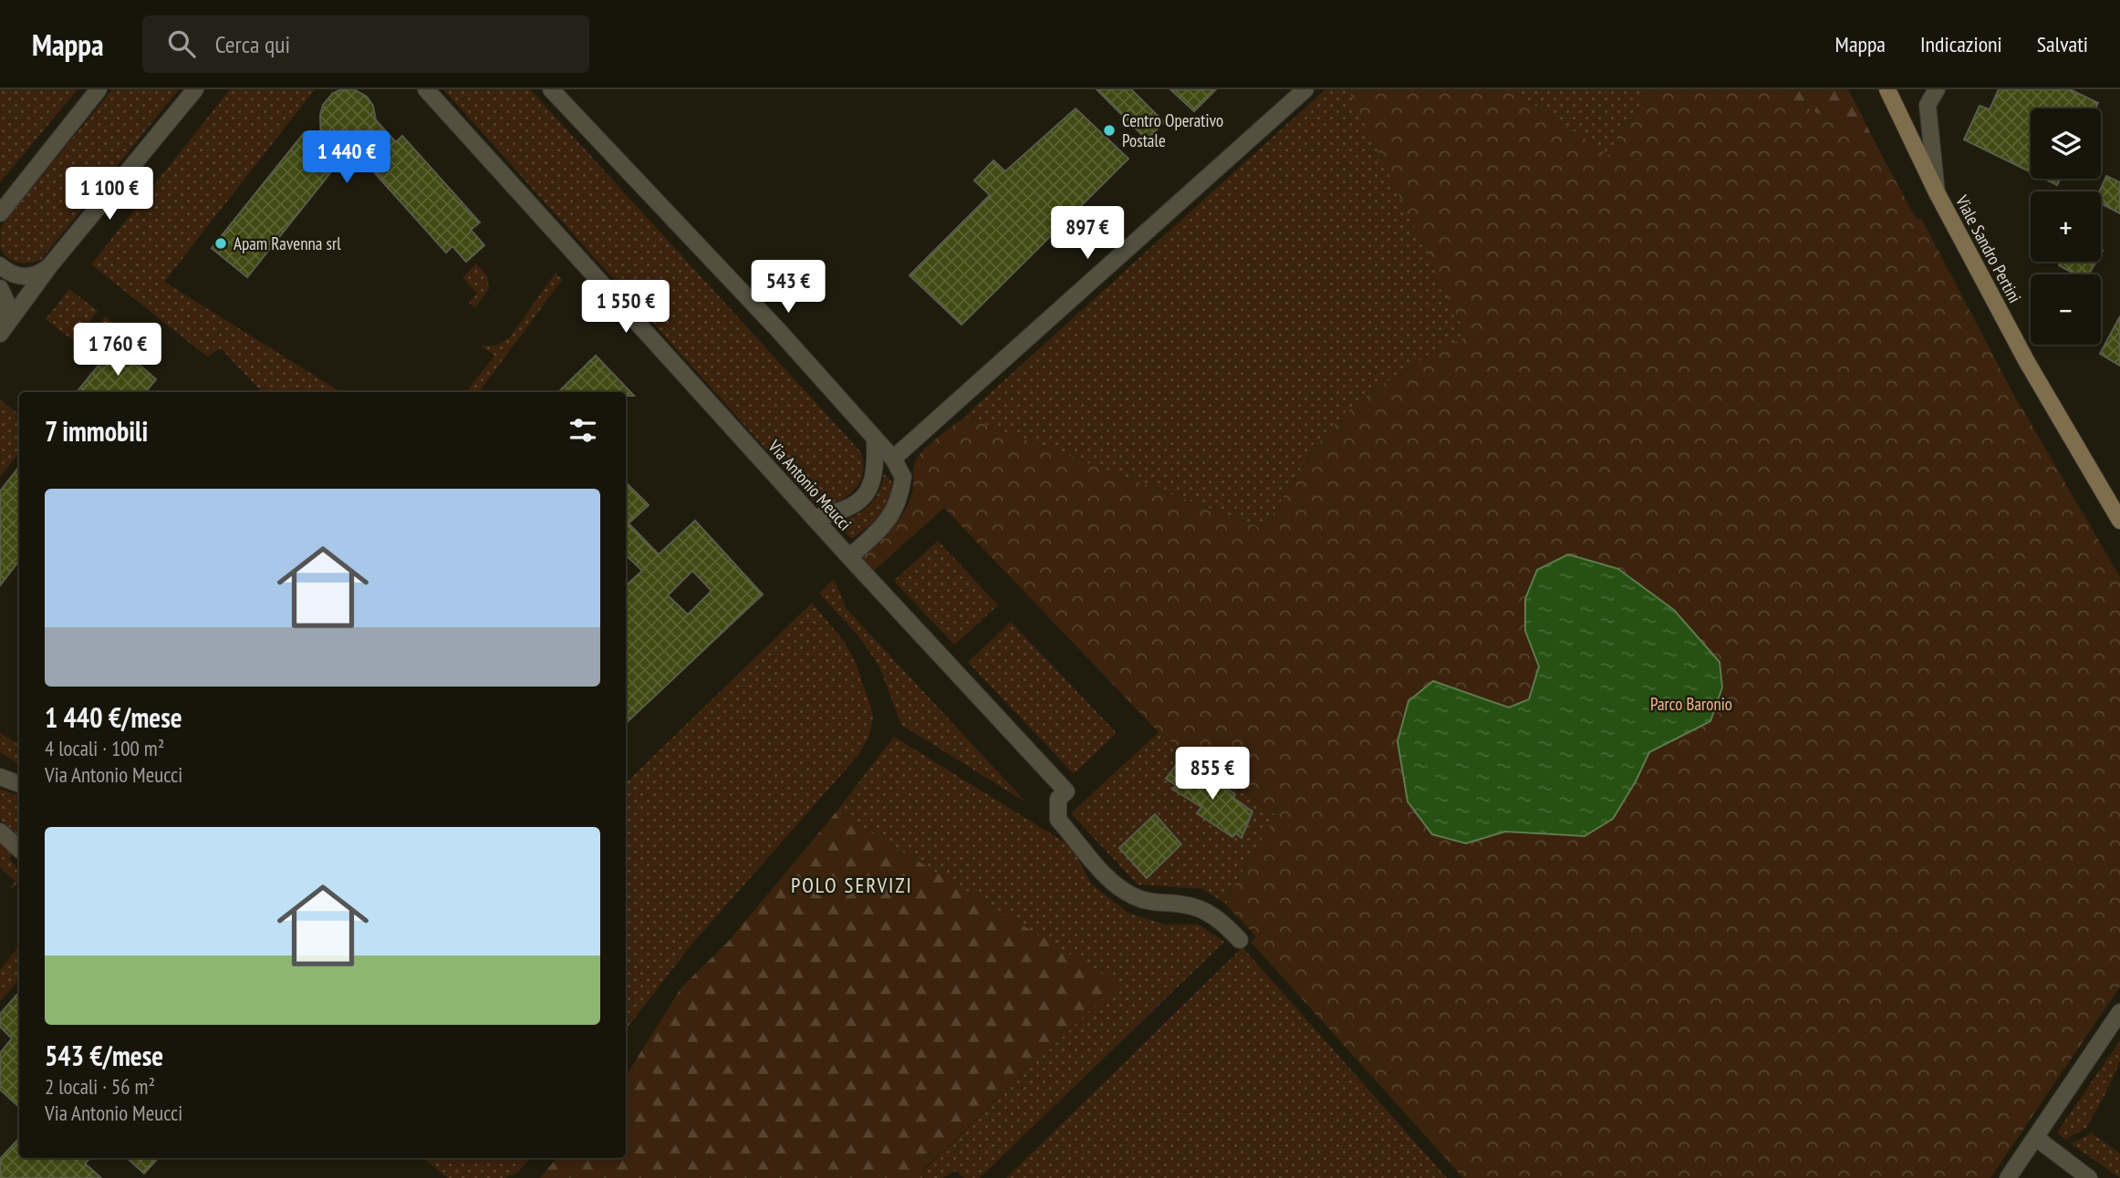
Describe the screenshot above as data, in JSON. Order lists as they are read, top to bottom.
{
  "streets": {
    "main road": ["Viale Sandro Pertini"],
    "street": ["Via Antonio Meucci"]
  },
  "districts": ["POLO SERVIZI"],
  "parks": ["Parco Baronio"],
  "places": ["Centro Operativo Postale", "Apam Ravenna srl"],
  "page": {
    "header": "Mappa",
    "search": "Cerca qui",
    "nav": ["Mappa", "Indicazioni", "Salvati"],
    "map_buttons": ["+", "−"],
    "price": [
      "1 440 €",
      "1 100 €",
      "897 €",
      "543 €",
      "1 550 €",
      "1 760 €",
      "855 €"
    ],
    "heading": "7 immobili",
    "list": [
      {
        "name": "1 440 €/mese",
        "note": "4 locali · 100 m² · Via Antonio Meucci"
      },
      {
        "name": "543 €/mese",
        "note": "2 locali · 56 m² · Via Antonio Meucci"
      }
    ]
  }
}
